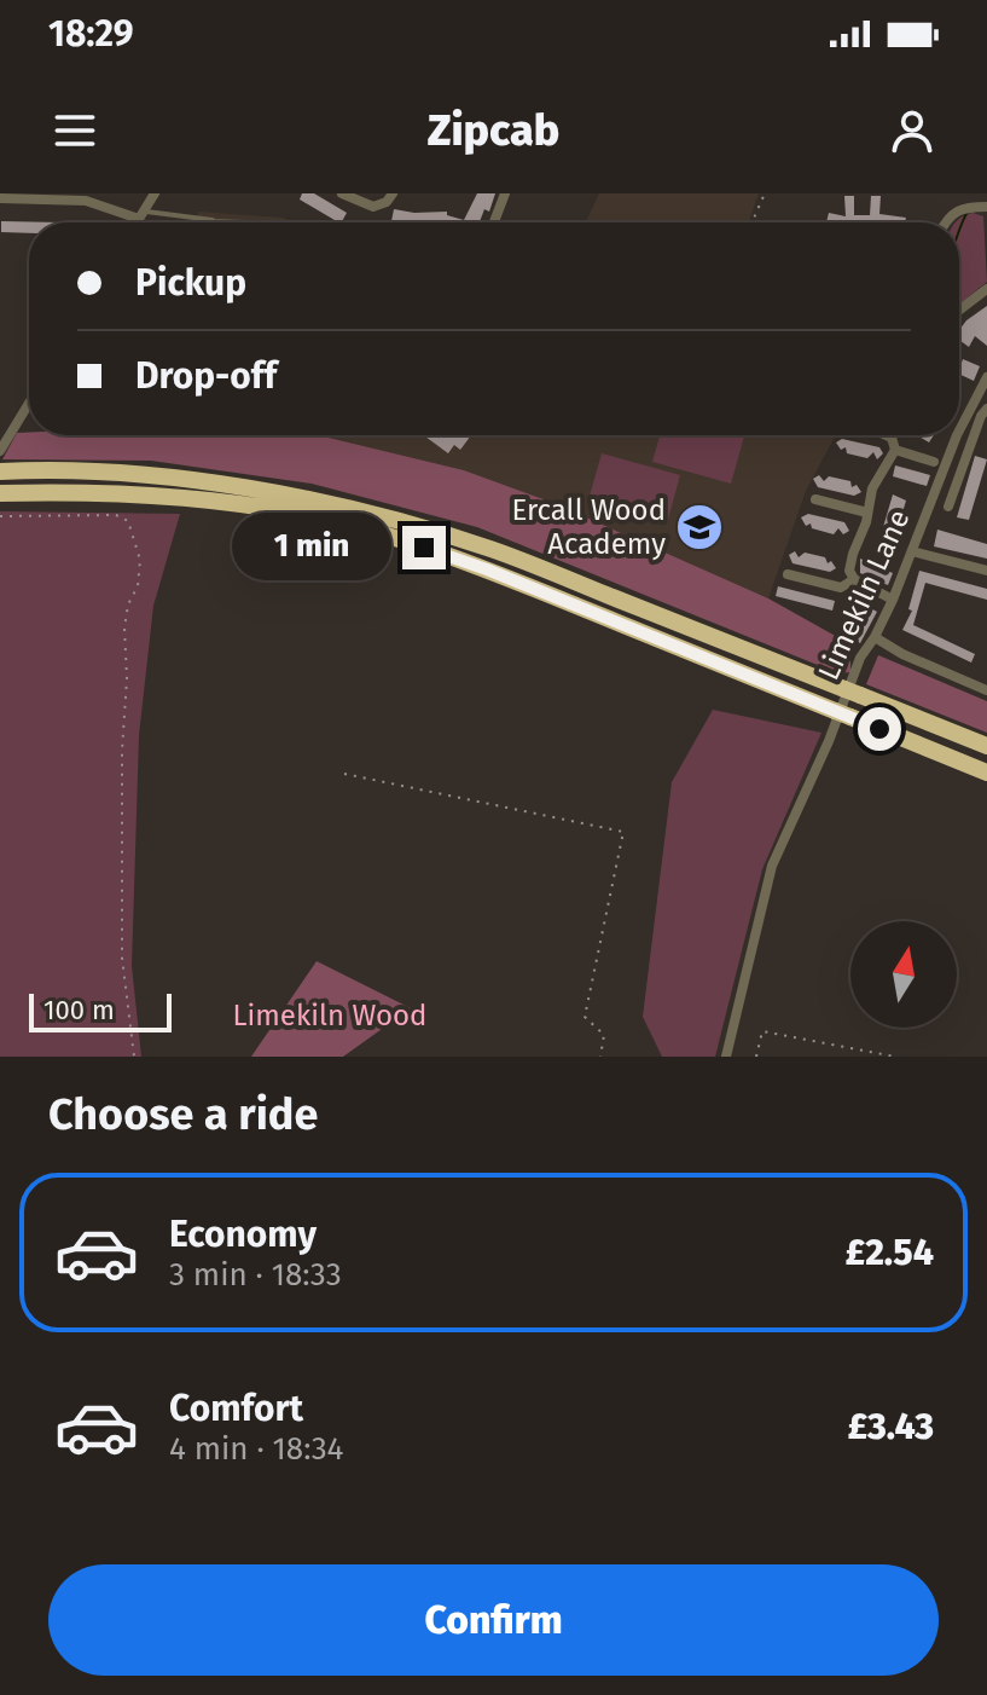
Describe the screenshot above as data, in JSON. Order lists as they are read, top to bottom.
{
  "streets": {
    "street": ["Limekiln Lane"]
  },
  "parks": ["Limekiln Wood"],
  "places": {
    "school or university": ["Ercall Wood Academy"]
  },
  "scale_bar": "100 m",
  "north": "top",
  "page": {
    "status": "18:29",
    "header": "Zipcab",
    "banner": ["Pickup", "Drop-off"],
    "bubble": "1 min",
    "scale": "100 m",
    "heading": "Choose a ride",
    "list": [
      {
        "name": "Economy",
        "note": "3 min · 18:33",
        "value": "£2.54"
      },
      {
        "name": "Comfort",
        "note": "4 min · 18:34",
        "value": "£3.43"
      }
    ],
    "buttons": "Confirm"
  }
}
